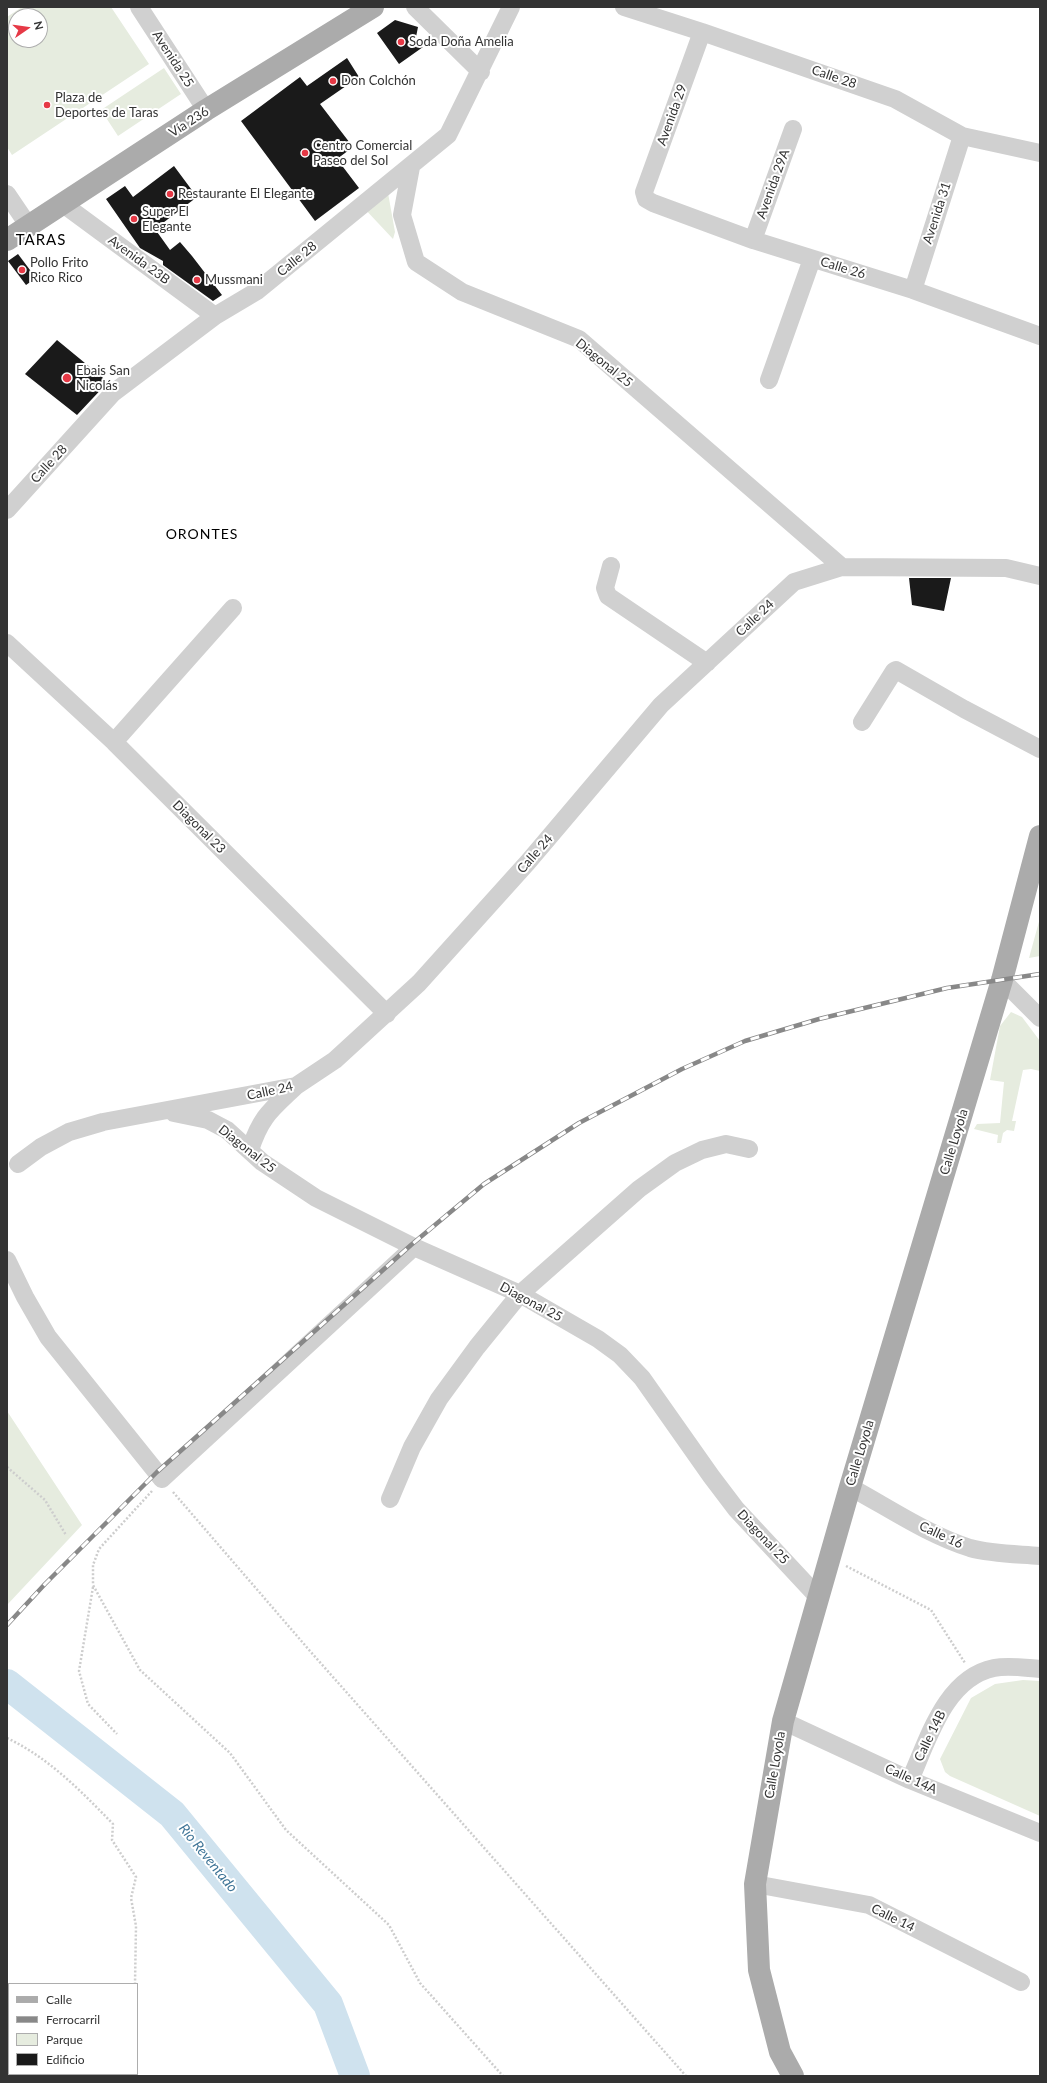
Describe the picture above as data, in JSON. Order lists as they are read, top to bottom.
{
  "streets": {
    "main road": ["Vía 236", "Calle Loyola"],
    "street": [
      "Avenida 25",
      "Calle 28",
      "Avenida 29",
      "Avenida 29A",
      "Avenida 31",
      "Avenida 23B",
      "Calle 26",
      "Diagonal 25",
      "Calle 24",
      "Diagonal 23",
      "Calle 16",
      "Calle 14B",
      "Calle 14A",
      "Calle 14"
    ]
  },
  "crossings": [
    ["Avenida 25", "Vía 236"],
    ["Calle 28", "Avenida 29"],
    ["Calle 28", "Avenida 31"],
    ["Calle 28", "Avenida 23B"],
    ["Calle 28", "Diagonal 25"],
    ["Avenida 29", "Calle 26"],
    ["Vía 236", "Avenida 23B"],
    ["Avenida 29A", "Calle 26"],
    ["Avenida 31", "Calle 26"],
    ["Diagonal 25", "Calle 24"],
    ["Diagonal 25", "Calle Loyola"],
    ["Calle 24", "Diagonal 23"],
    ["Calle Loyola", "Calle 16"],
    ["Calle Loyola", "Calle 14A"],
    ["Calle Loyola", "Calle 14"],
    ["Calle 14B", "Calle 14A"]
  ],
  "districts": ["TARAS", "ORONTES"],
  "water": ["Rio Reventado"],
  "places": [
    "Soda Doña Amelia",
    "Don Colchón",
    "Plaza de Deportes de Taras",
    "Centro Comercial Paseo del Sol",
    "Restaurante El Elegante",
    "Super El Elegante",
    "Pollo Frito Rico Rico",
    "Mussmani",
    "Ebais San Nicolás"
  ],
  "legend": [
    "Calle",
    "Ferrocarril",
    "Parque",
    "Edificio"
  ],
  "north": "right"
}
